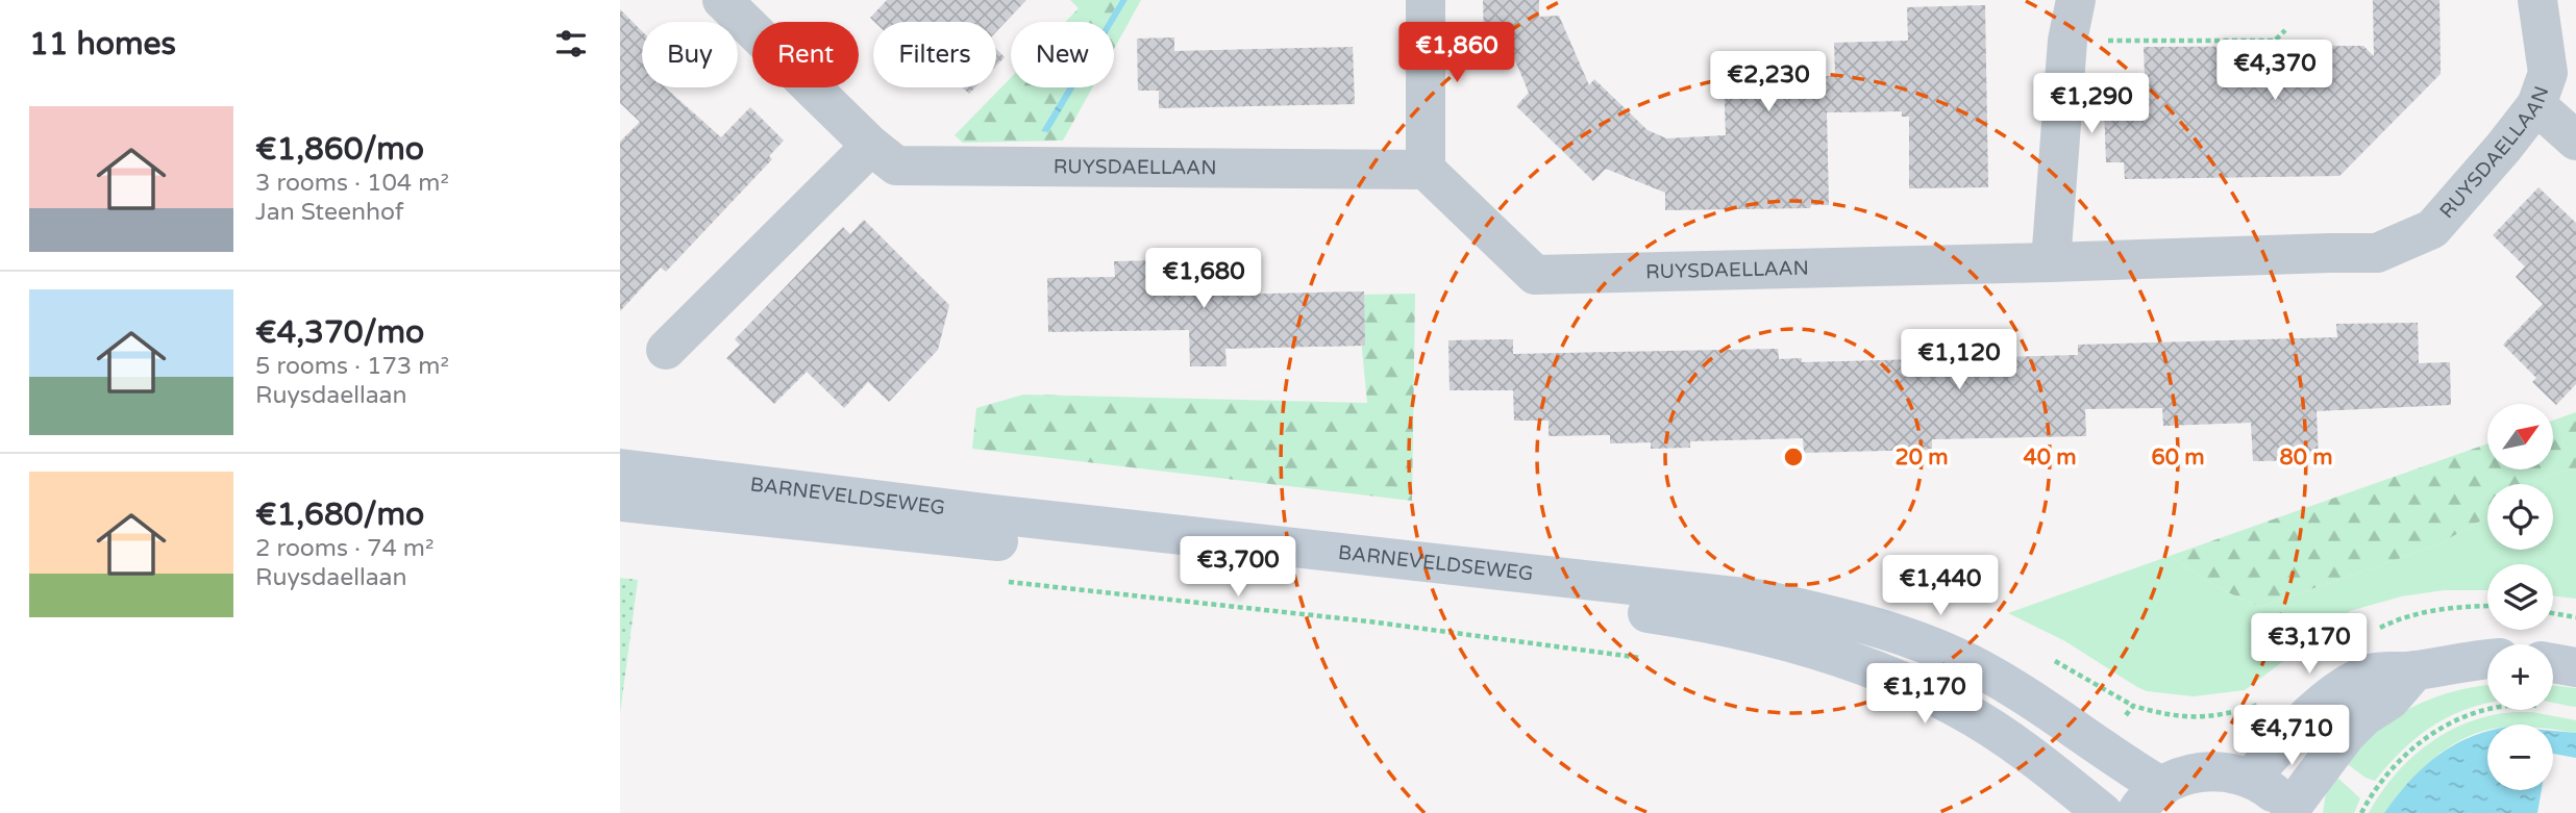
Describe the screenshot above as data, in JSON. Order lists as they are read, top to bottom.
{
  "streets": {
    "main road": ["BARNEVELDSEWEG"],
    "street": ["RUYSDAELLAAN"]
  },
  "north": "top right",
  "page": {
    "heading": "11 homes",
    "price": [
      "€1,860",
      "€4,370",
      "€2,230",
      "€1,290",
      "€1,680",
      "€1,120",
      "€3,700",
      "€1,440",
      "€3,170",
      "€1,170",
      "€4,710"
    ],
    "chip": [
      "Buy",
      "Rent",
      "Filters",
      "New"
    ],
    "list": [
      {
        "name": "€1,860/mo",
        "note": "3 rooms · 104 m² · Jan Steenhof"
      },
      {
        "name": "€4,370/mo",
        "note": "5 rooms · 173 m² · Ruysdaellaan"
      },
      {
        "name": "€1,680/mo",
        "note": "2 rooms · 74 m² · Ruysdaellaan"
      }
    ],
    "map_buttons": ["+", "−"]
  },
  "rings": [
    "20 m",
    "40 m",
    "60 m",
    "80 m"
  ]
}
